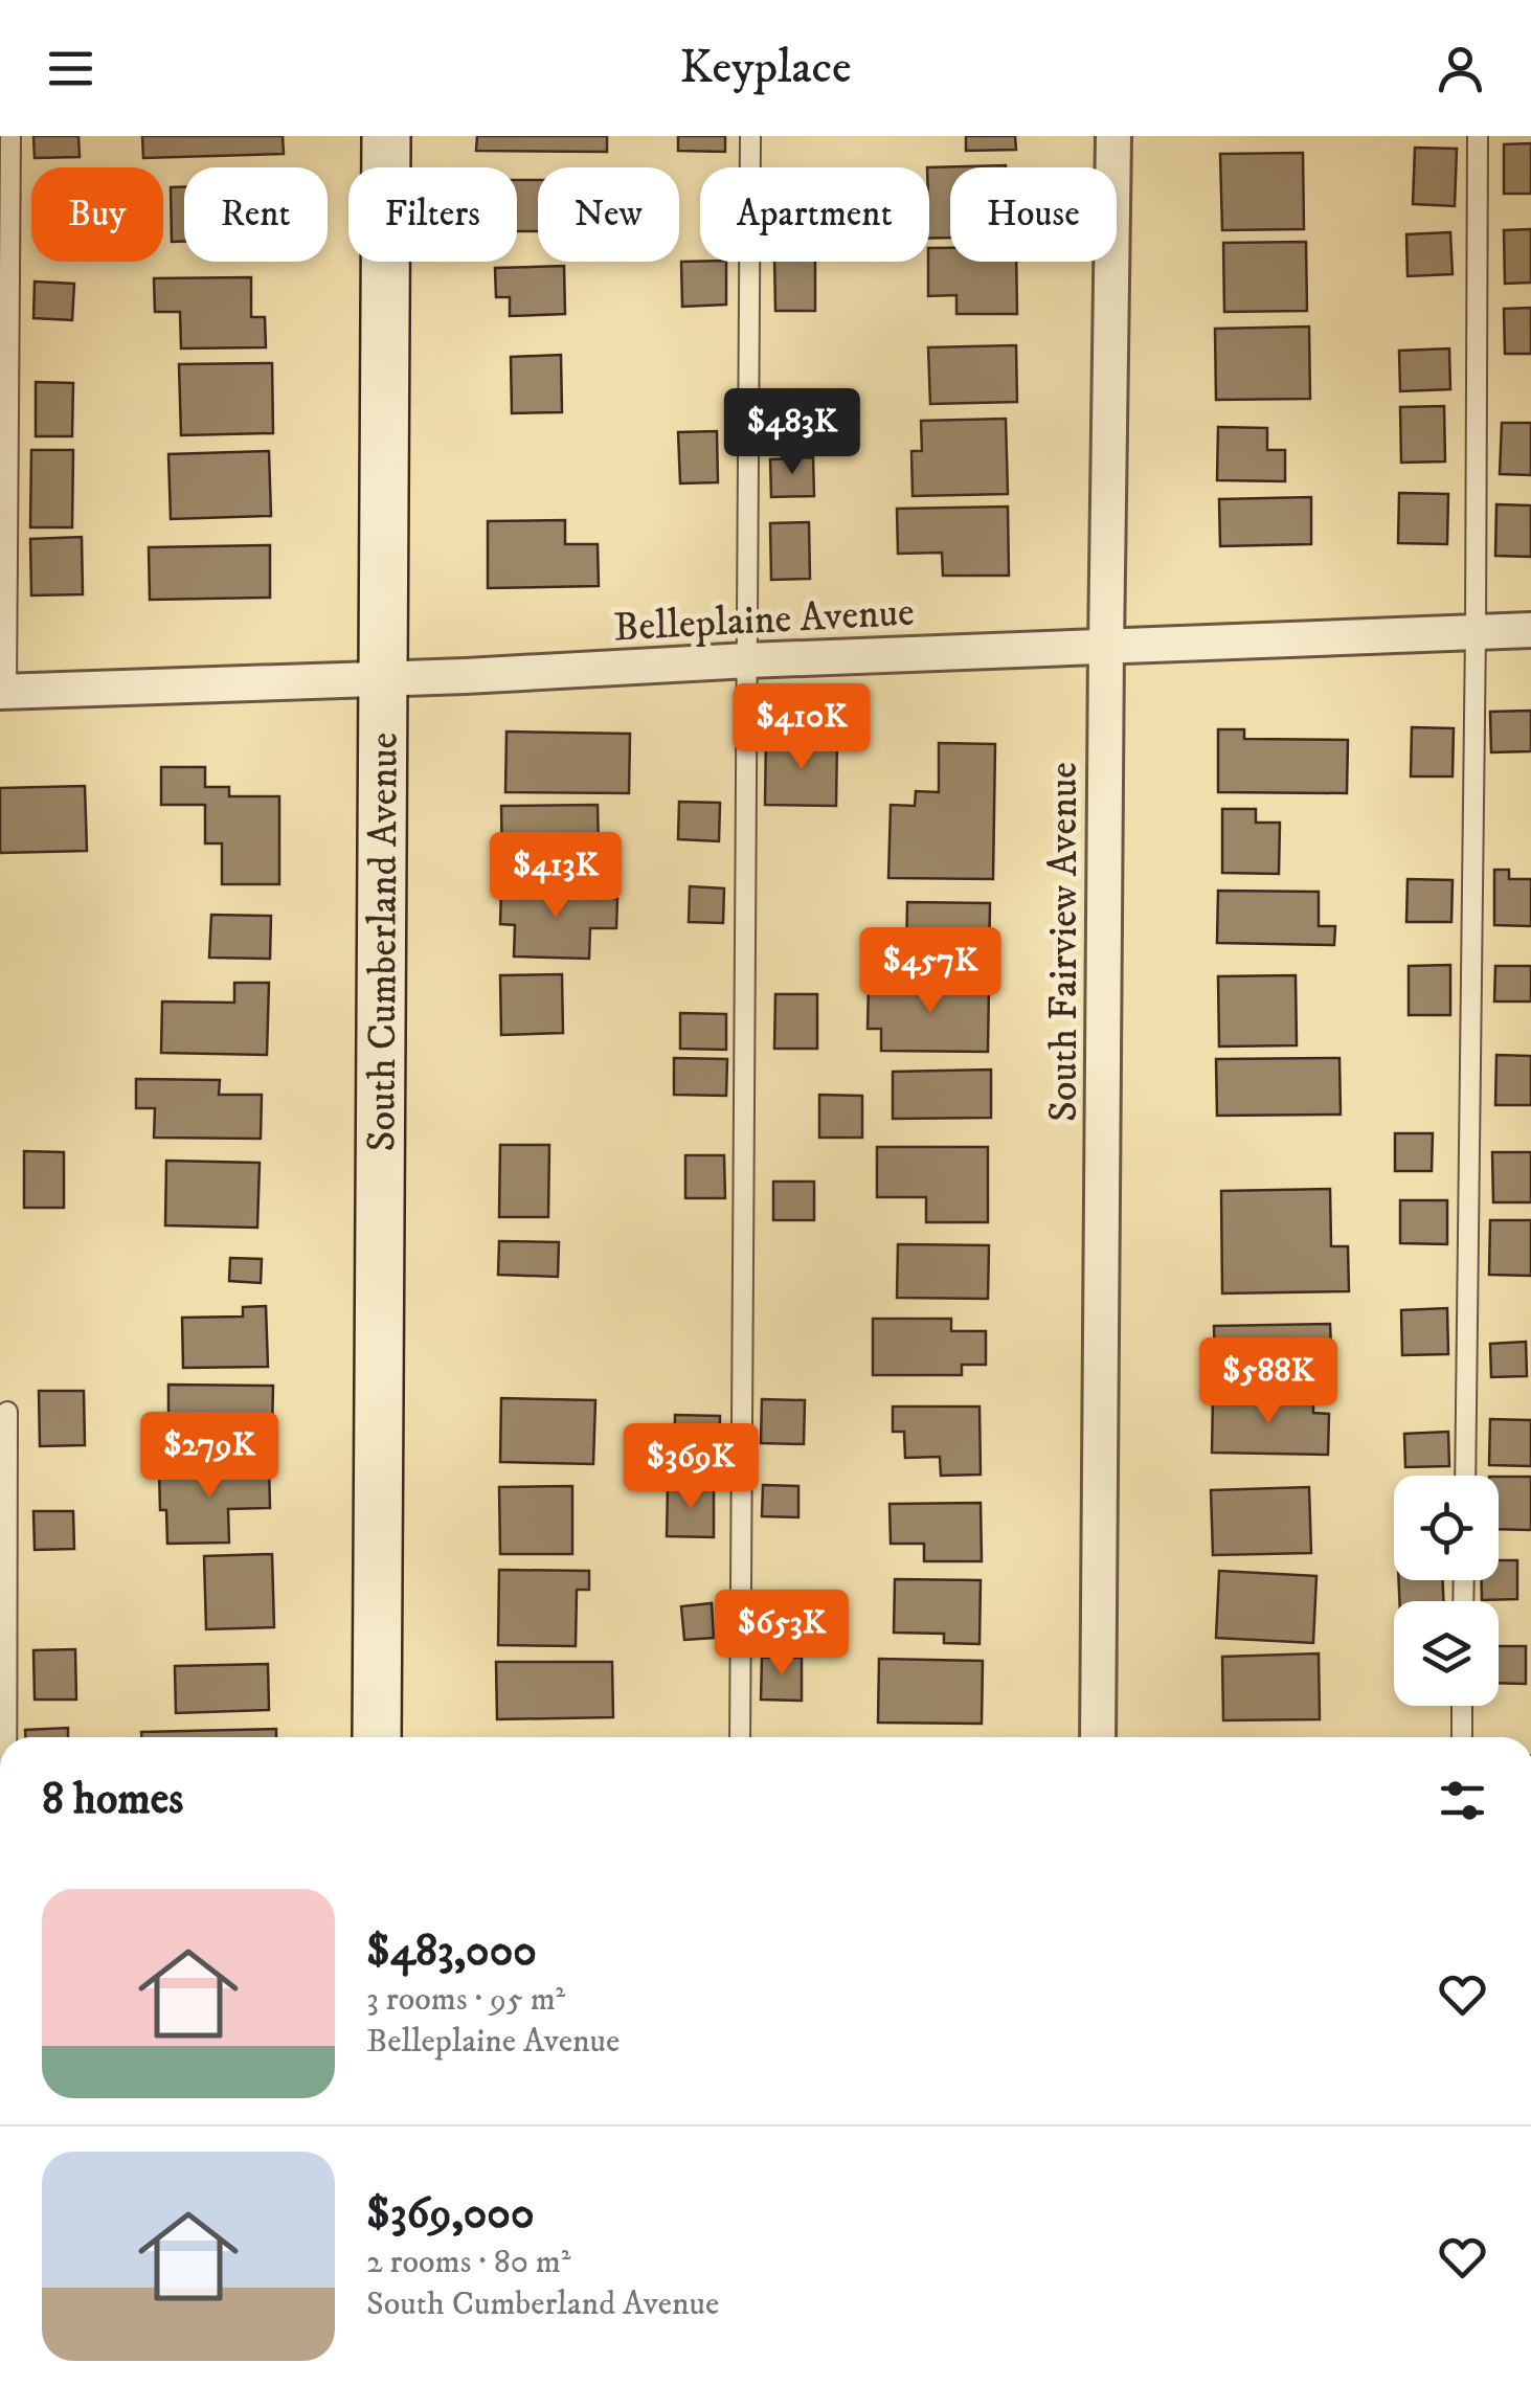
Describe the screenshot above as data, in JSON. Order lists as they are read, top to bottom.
{
  "streets": {
    "street": ["Belleplaine Avenue", "South Cumberland Avenue", "South Fairview Avenue"]
  },
  "crossings": [
    ["Belleplaine Avenue", "South Cumberland Avenue"],
    ["Belleplaine Avenue", "South Fairview Avenue"]
  ],
  "page": {
    "header": "Keyplace",
    "chip": [
      "Buy",
      "Rent",
      "Filters",
      "New",
      "Apartment",
      "House"
    ],
    "price": [
      "$483K",
      "$410K",
      "$413K",
      "$457K",
      "$588K",
      "$279K",
      "$369K",
      "$653K"
    ],
    "heading": "8 homes",
    "list": [
      {
        "name": "$483,000",
        "note": "3 rooms · 95 m² · Belleplaine Avenue"
      },
      {
        "name": "$369,000",
        "note": "2 rooms · 80 m² · South Cumberland Avenue"
      }
    ]
  }
}
